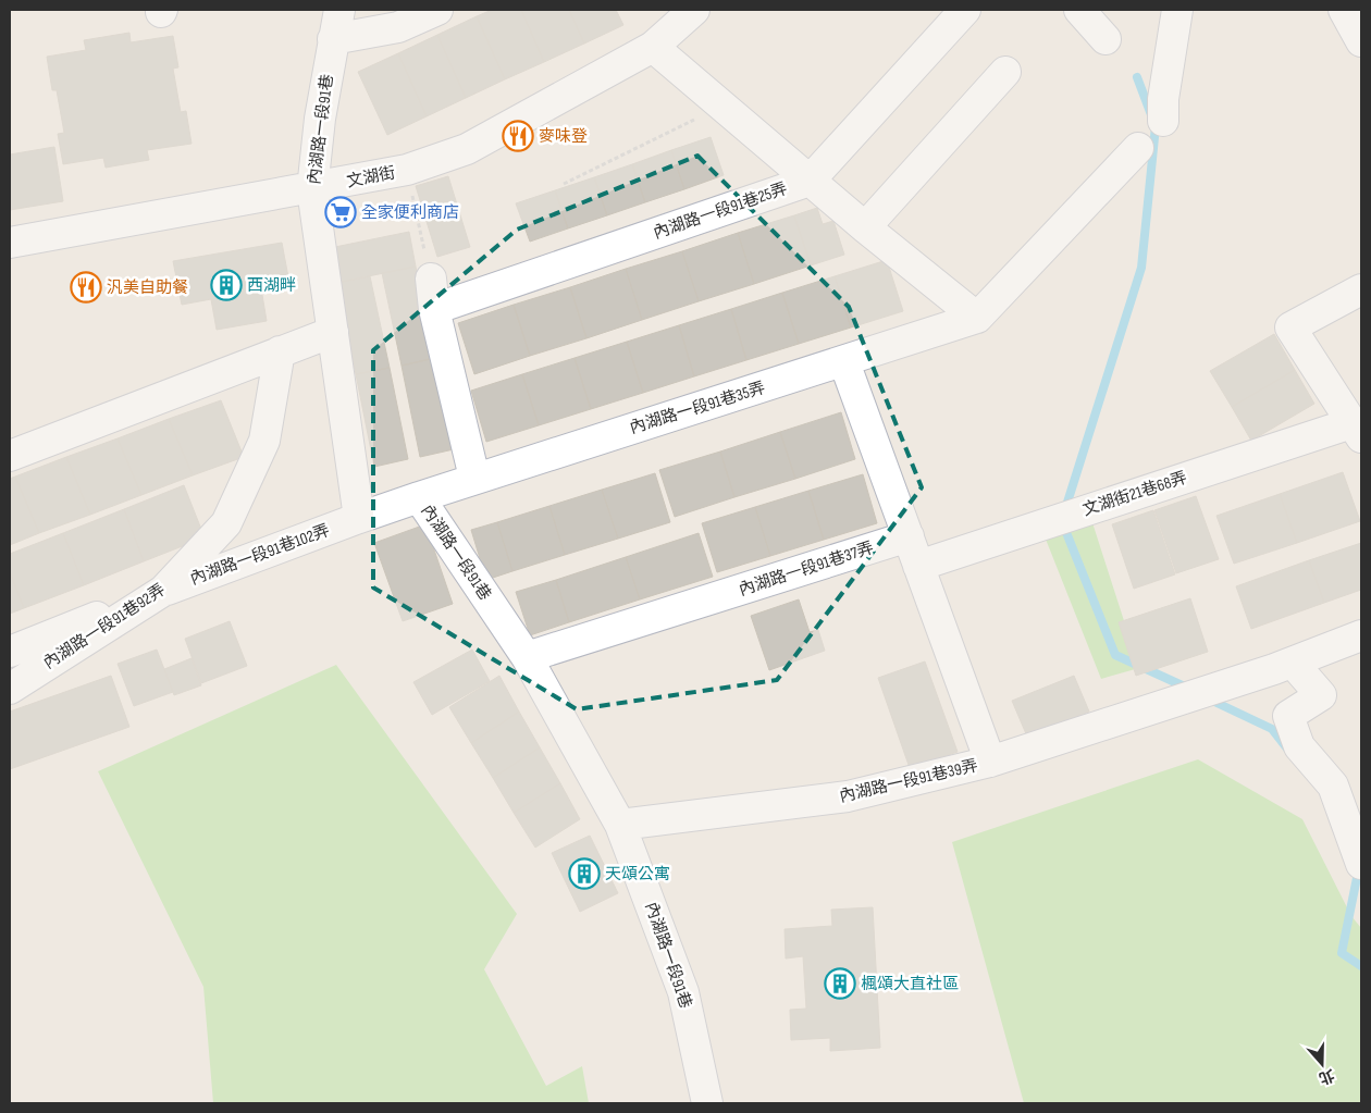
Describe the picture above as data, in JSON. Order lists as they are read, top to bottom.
{
  "streets": {
    "street": [
      "內湖路一段91巷",
      "文湖街",
      "內湖路一段91巷25弄",
      "內湖路一段91巷35弄",
      "文湖街21巷68弄",
      "內湖路一段91巷102弄",
      "內湖路一段91巷37弄",
      "內湖路一段91巷92弄",
      "內湖路一段91巷39弄"
    ]
  },
  "crossings": [
    ["內湖路一段91巷", "文湖街"],
    ["內湖路一段91巷", "內湖路一段91巷35弄"],
    ["內湖路一段91巷", "內湖路一段91巷102弄"],
    ["內湖路一段91巷", "內湖路一段91巷37弄"],
    ["內湖路一段91巷", "內湖路一段91巷39弄"],
    ["文湖街", "內湖路一段91巷25弄"],
    ["文湖街21巷68弄", "內湖路一段91巷39弄"],
    ["內湖路一段91巷102弄", "內湖路一段91巷92弄"],
    ["內湖路一段91巷37弄", "內湖路一段91巷39弄"]
  ],
  "places": {
    "restaurant": ["麥味登", "汎美自助餐"],
    "supermarket": ["全家便利商店"],
    "building": ["西湖畔", "天頌公寓", "楓頌大直社區"]
  },
  "north": "bottom"
}
